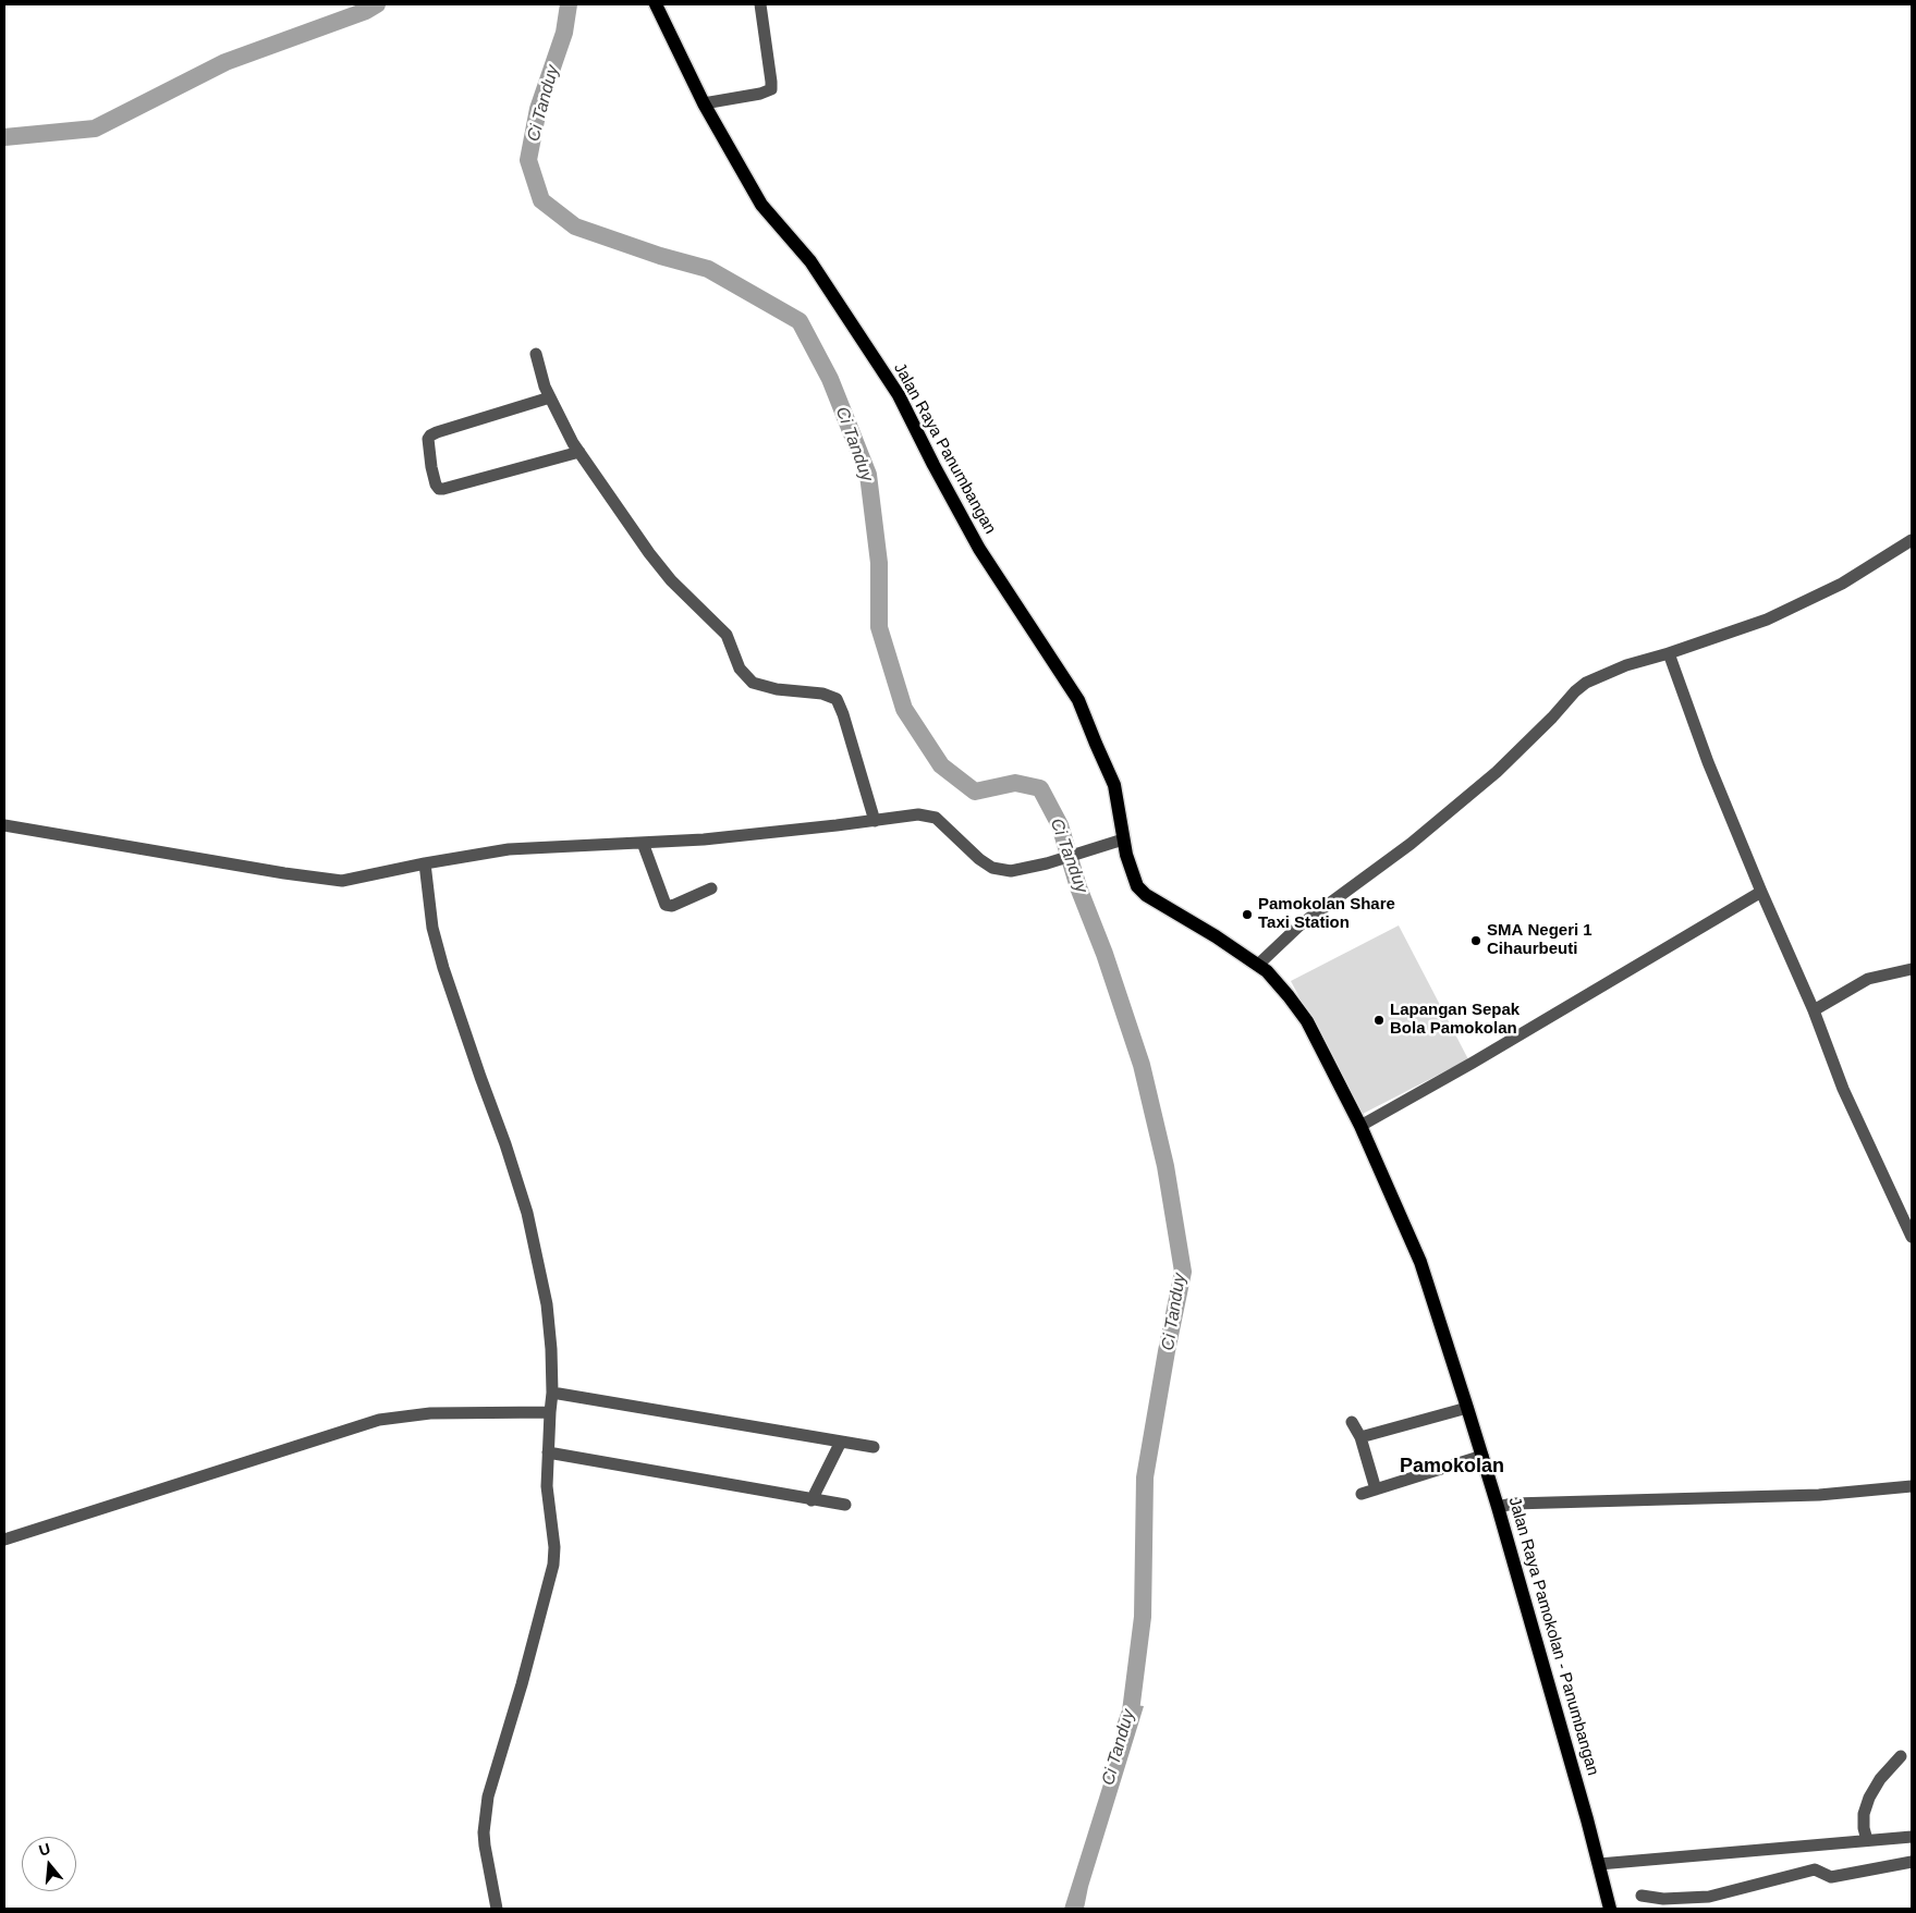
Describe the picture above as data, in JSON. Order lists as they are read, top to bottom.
{
  "streets": {
    "main road": ["Jalan Raya Panumbangan", "Jalan Raya Pamokolan - Panumbangan"]
  },
  "crossings": [
    ["Jalan Raya Panumbangan", "Jalan Raya Pamokolan - Panumbangan"]
  ],
  "districts": ["Pamokolan"],
  "water": ["Ci Tanduy"],
  "places": ["Pamokolan Share Taxi Station", "SMA Negeri 1 Cihaurbeuti", "Lapangan Sepak Bola Pamokolan"],
  "north": "top"
}
